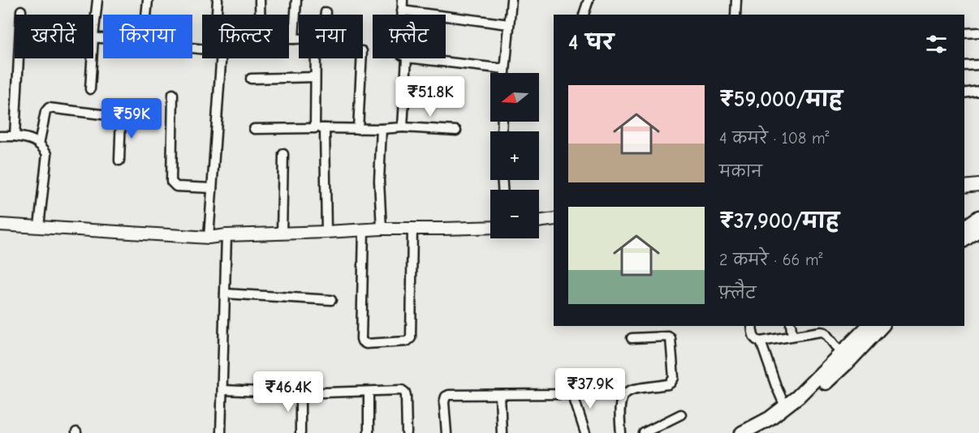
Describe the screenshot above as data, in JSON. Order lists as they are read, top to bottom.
{
  "north": "left",
  "page": {
    "chip": [
      "खरीदें",
      "किराया",
      "फ़िल्टर",
      "नया",
      "फ़्लैट"
    ],
    "heading": "4 घर",
    "map_buttons": ["+", "−"],
    "list": [
      {
        "name": "₹59,000/माह",
        "note": "4 कमरे · 108 m² · मकान"
      },
      {
        "name": "₹37,900/माह",
        "note": "2 कमरे · 66 m² · फ़्लैट"
      }
    ],
    "price": [
      "₹51.8K",
      "₹59K",
      "₹37.9K",
      "₹46.4K"
    ]
  }
}
